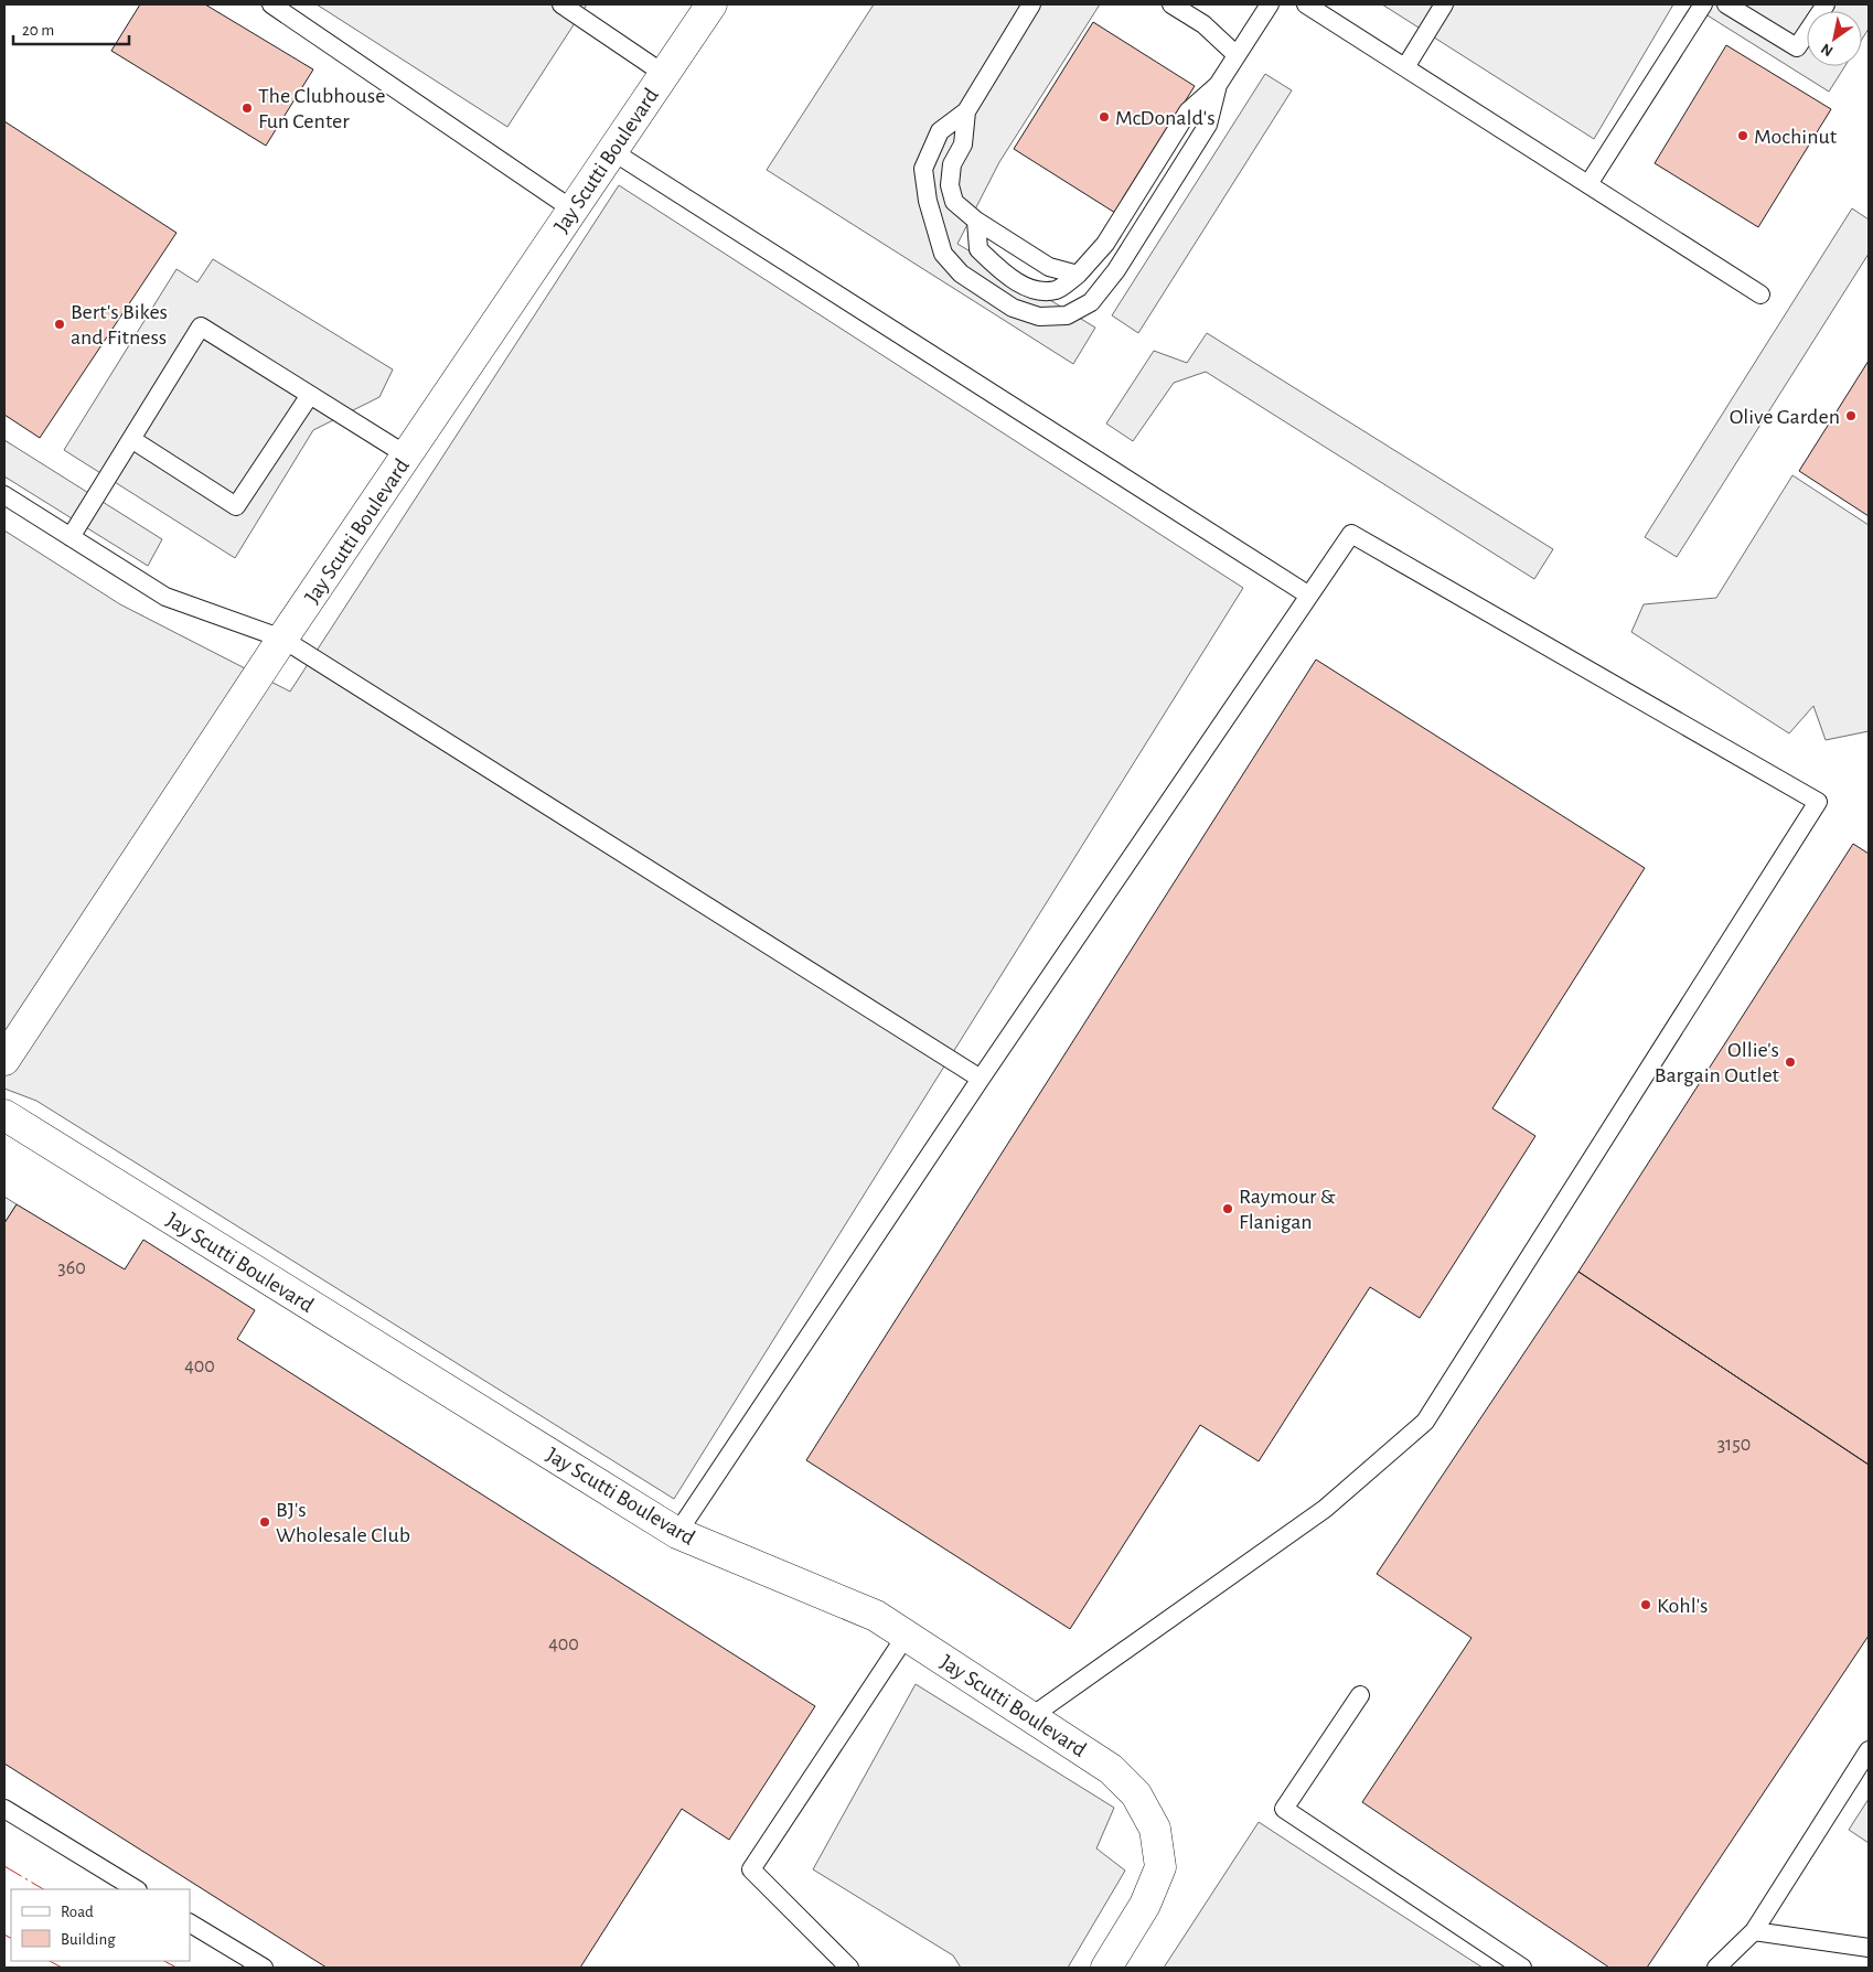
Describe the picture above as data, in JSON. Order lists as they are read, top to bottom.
{
  "streets": {
    "street": ["Jay Scutti Boulevard"]
  },
  "places": [
    "The Clubhouse Fun Center",
    "McDonald's",
    "Mochinut",
    "Bert's Bikes and Fitness",
    "Olive Garden",
    "Ollie's Bargain Outlet",
    "Raymour & Flanigan",
    "BJ's Wholesale Club",
    "Kohl's"
  ],
  "house_numbers": [
    "360",
    "400",
    "3150",
    "400"
  ],
  "legend": ["Road", "Building"],
  "scale_bar": "20 m",
  "north": "bottom left"
}
